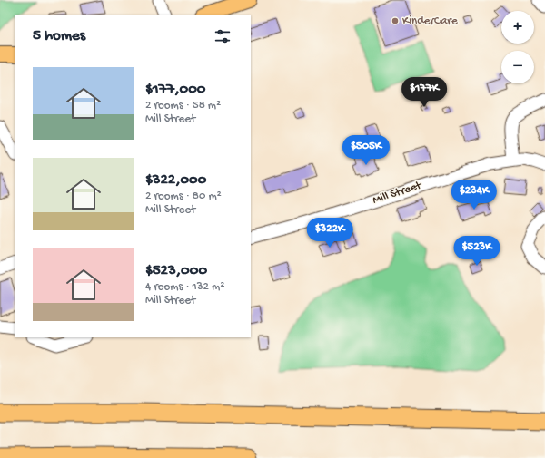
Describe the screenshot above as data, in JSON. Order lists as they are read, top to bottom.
{
  "streets": {
    "street": ["Mill Street"]
  },
  "places": ["KinderCare"],
  "page": {
    "map_buttons": ["+", "−"],
    "heading": "5 homes",
    "list": [
      {
        "name": "$177,000",
        "note": "2 rooms · 58 m² · Mill Street"
      },
      {
        "name": "$322,000",
        "note": "2 rooms · 80 m² · Mill Street"
      },
      {
        "name": "$523,000",
        "note": "4 rooms · 132 m² · Mill Street"
      }
    ],
    "price": [
      "$177K",
      "$505K",
      "$234K",
      "$322K",
      "$523K"
    ]
  }
}
